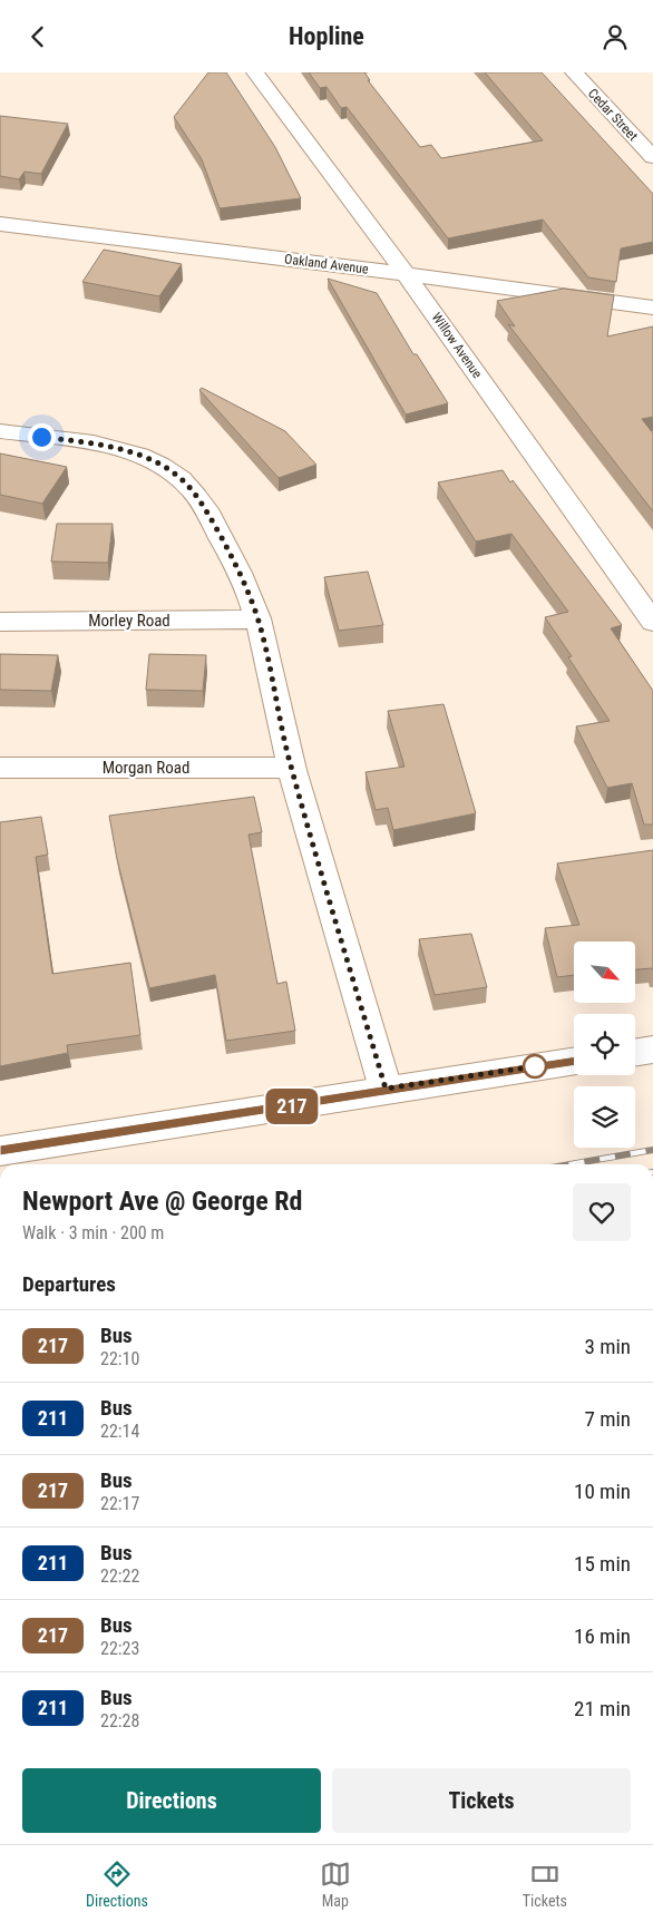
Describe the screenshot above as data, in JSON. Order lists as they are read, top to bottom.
{
  "streets": {
    "street": [
      "Cedar Street",
      "Oakland Avenue",
      "Willow Avenue",
      "Morley Road",
      "Morgan Road"
    ]
  },
  "crossings": [
    ["Oakland Avenue", "Willow Avenue"]
  ],
  "lines": ["bus line 217"],
  "north": "bottom right",
  "page": {
    "header": "Hopline",
    "on_map": "217",
    "heading": [
      ["Newport Ave @ George Rd", "Walk · 3 min · 200 m"],
      "Departures"
    ],
    "list": [
      {
        "mark": "217",
        "name": "Bus",
        "note": "22:10",
        "value": "3 min"
      },
      {
        "mark": "211",
        "name": "Bus",
        "note": "22:14",
        "value": "7 min"
      },
      {
        "mark": "217",
        "name": "Bus",
        "note": "22:17",
        "value": "10 min"
      },
      {
        "mark": "211",
        "name": "Bus",
        "note": "22:22",
        "value": "15 min"
      },
      {
        "mark": "217",
        "name": "Bus",
        "note": "22:23",
        "value": "16 min"
      },
      {
        "mark": "211",
        "name": "Bus",
        "note": "22:28",
        "value": "21 min"
      }
    ],
    "buttons": ["Directions", "Tickets"],
    "tabs": ["Directions", "Map", "Tickets"]
  }
}
